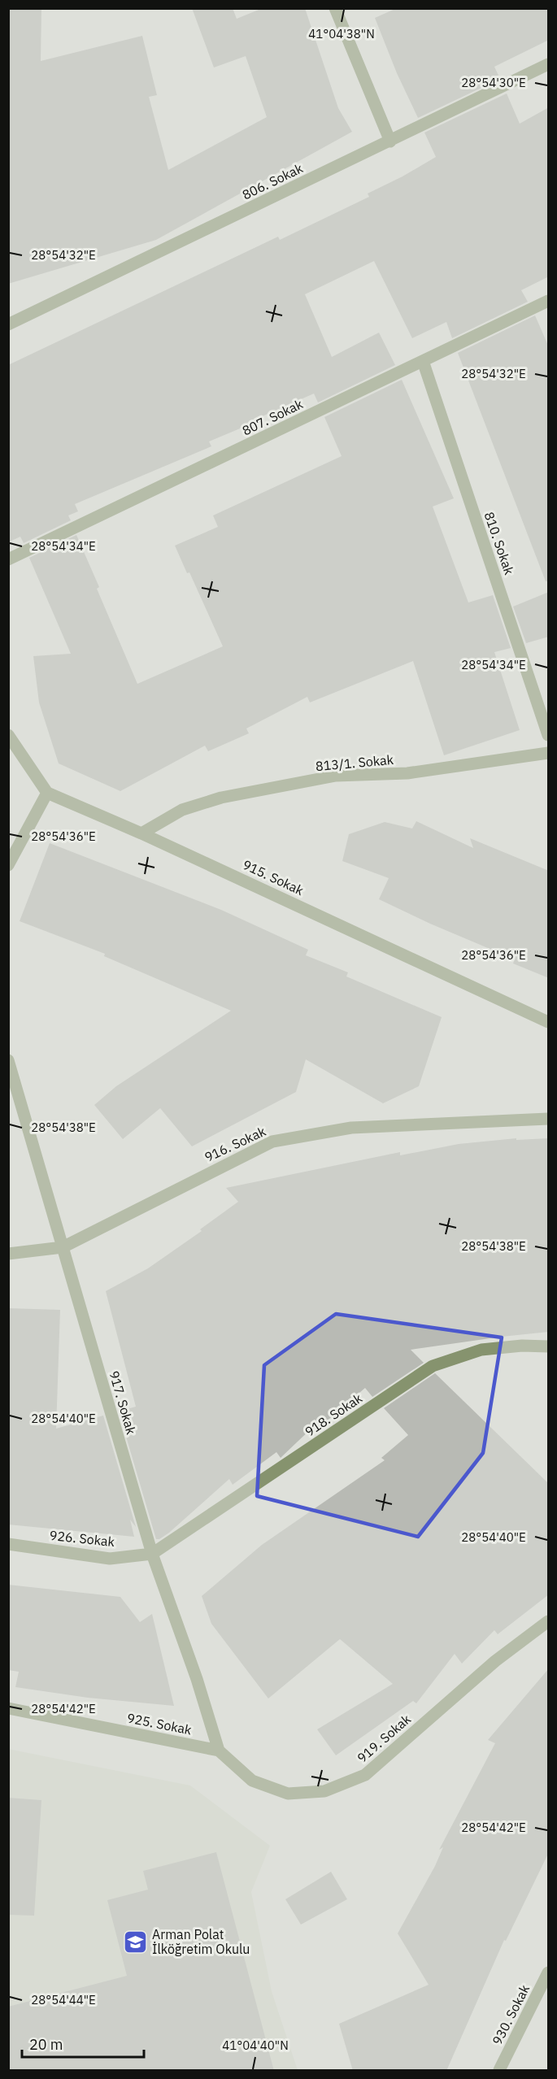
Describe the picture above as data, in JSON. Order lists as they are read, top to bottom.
{
  "streets": {
    "street": [
      "806. Sokak",
      "807. Sokak",
      "810. Sokak",
      "813/1. Sokak",
      "915. Sokak",
      "916. Sokak",
      "917. Sokak",
      "918. Sokak",
      "926. Sokak",
      "925. Sokak",
      "919. Sokak",
      "930. Sokak"
    ]
  },
  "crossings": [
    ["807. Sokak", "810. Sokak"],
    ["813/1. Sokak", "915. Sokak"],
    ["916. Sokak", "917. Sokak"],
    ["917. Sokak", "918. Sokak"],
    ["917. Sokak", "926. Sokak"],
    ["917. Sokak", "925. Sokak"],
    ["917. Sokak", "919. Sokak"],
    ["918. Sokak", "926. Sokak"],
    ["925. Sokak", "919. Sokak"]
  ],
  "places": {
    "school or university": ["Arman Polat İlköğretim Okulu"]
  },
  "scale_bar": "20 m",
  "coordinates": [
    "41°04'38\"N",
    "28°54'30\"E",
    "28°54'32\"E",
    "28°54'34\"E",
    "28°54'36\"E",
    "28°54'38\"E",
    "28°54'40\"E",
    "28°54'42\"E",
    "28°54'44\"E",
    "41°04'40\"N"
  ]
}
